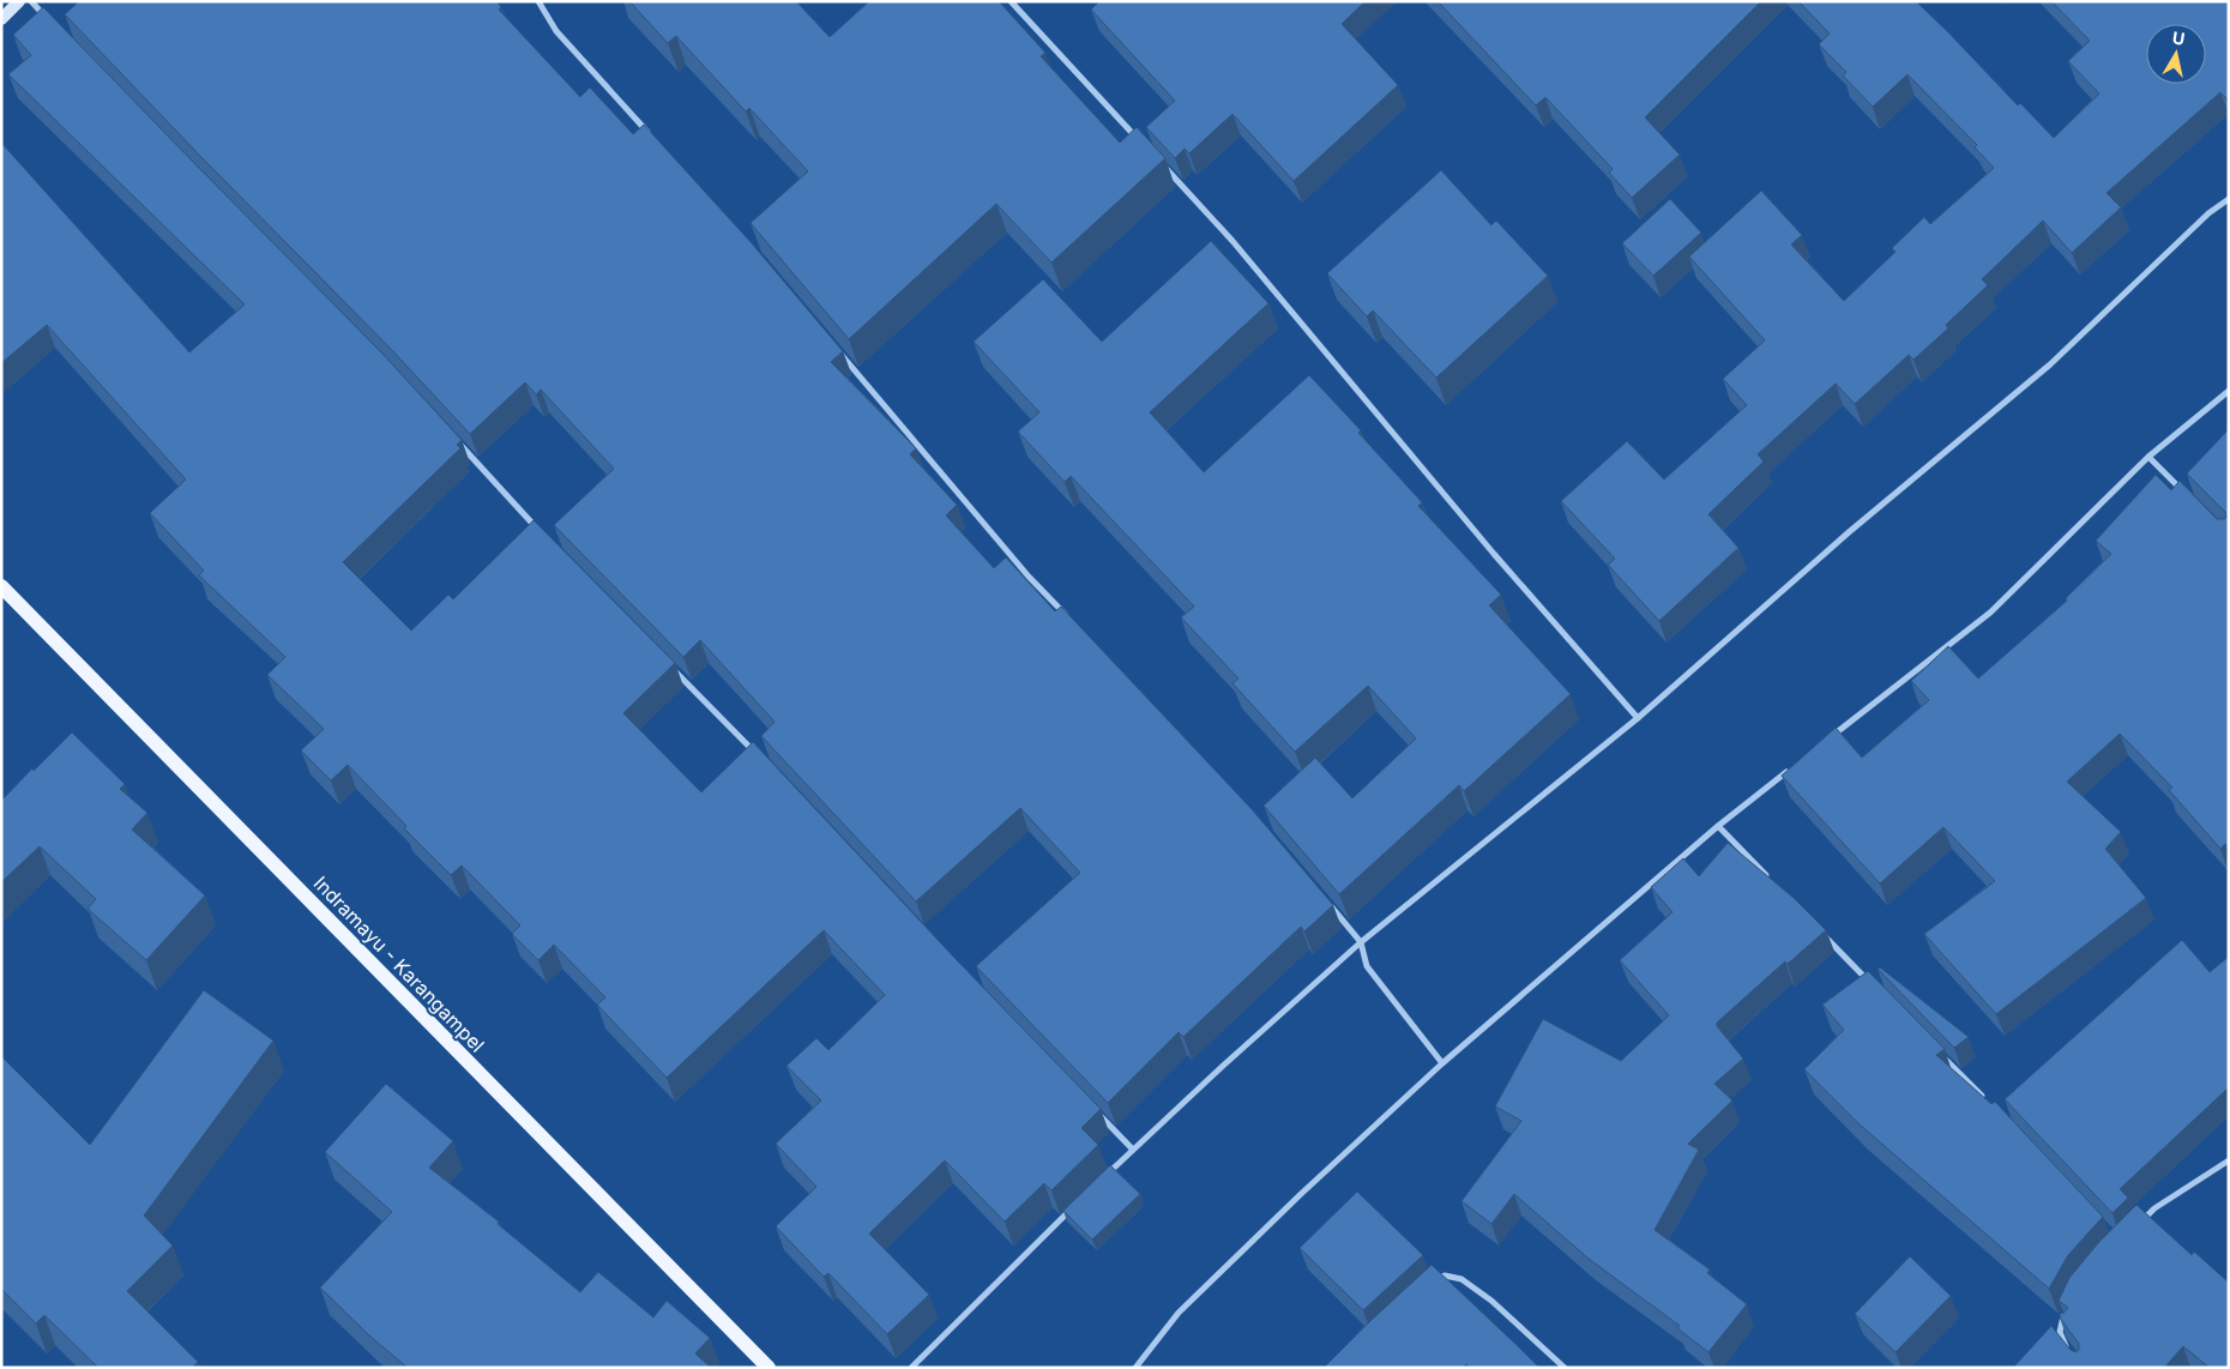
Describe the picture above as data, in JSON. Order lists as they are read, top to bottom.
{
  "streets": {
    "main road": ["Indramayu - Karangampel"]
  },
  "north": "top"
}
